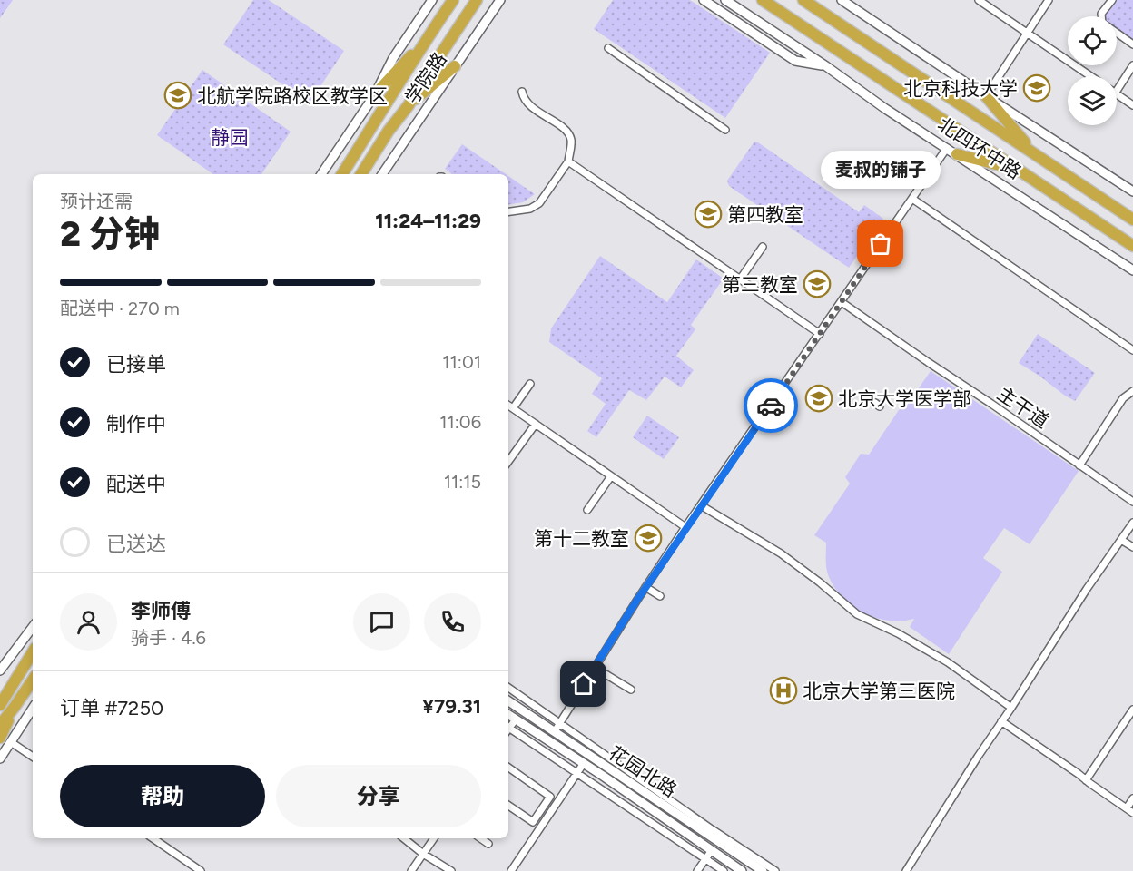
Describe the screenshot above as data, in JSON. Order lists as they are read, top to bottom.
{
  "streets": {
    "highway": ["学院路", "北四环中路"],
    "street": ["主干道", "花园北路"]
  },
  "parks": ["静园"],
  "places": {
    "school or university": [
      "北京科技大学",
      "北航学院路校区教学区",
      "第四教室",
      "第三教室",
      "北京大学医学部",
      "第十二教室"
    ],
    "other": ["麦叔的铺子"],
    "hospital": ["北京大学第三医院"]
  },
  "page": {
    "bubble": "麦叔的铺子",
    "heading": ["2 分钟", "预计还需", "11:24–11:29"],
    "panel": [
      "李师傅",
      "骑手 · 4.6",
      "订单 #7250",
      "¥79.31"
    ],
    "bar": "配送中 · 270 m",
    "list": [
      ["已接单", "11:01"],
      ["制作中", "11:06"],
      ["配送中", "11:15"],
      "已送达"
    ],
    "buttons": ["帮助", "分享"]
  }
}
